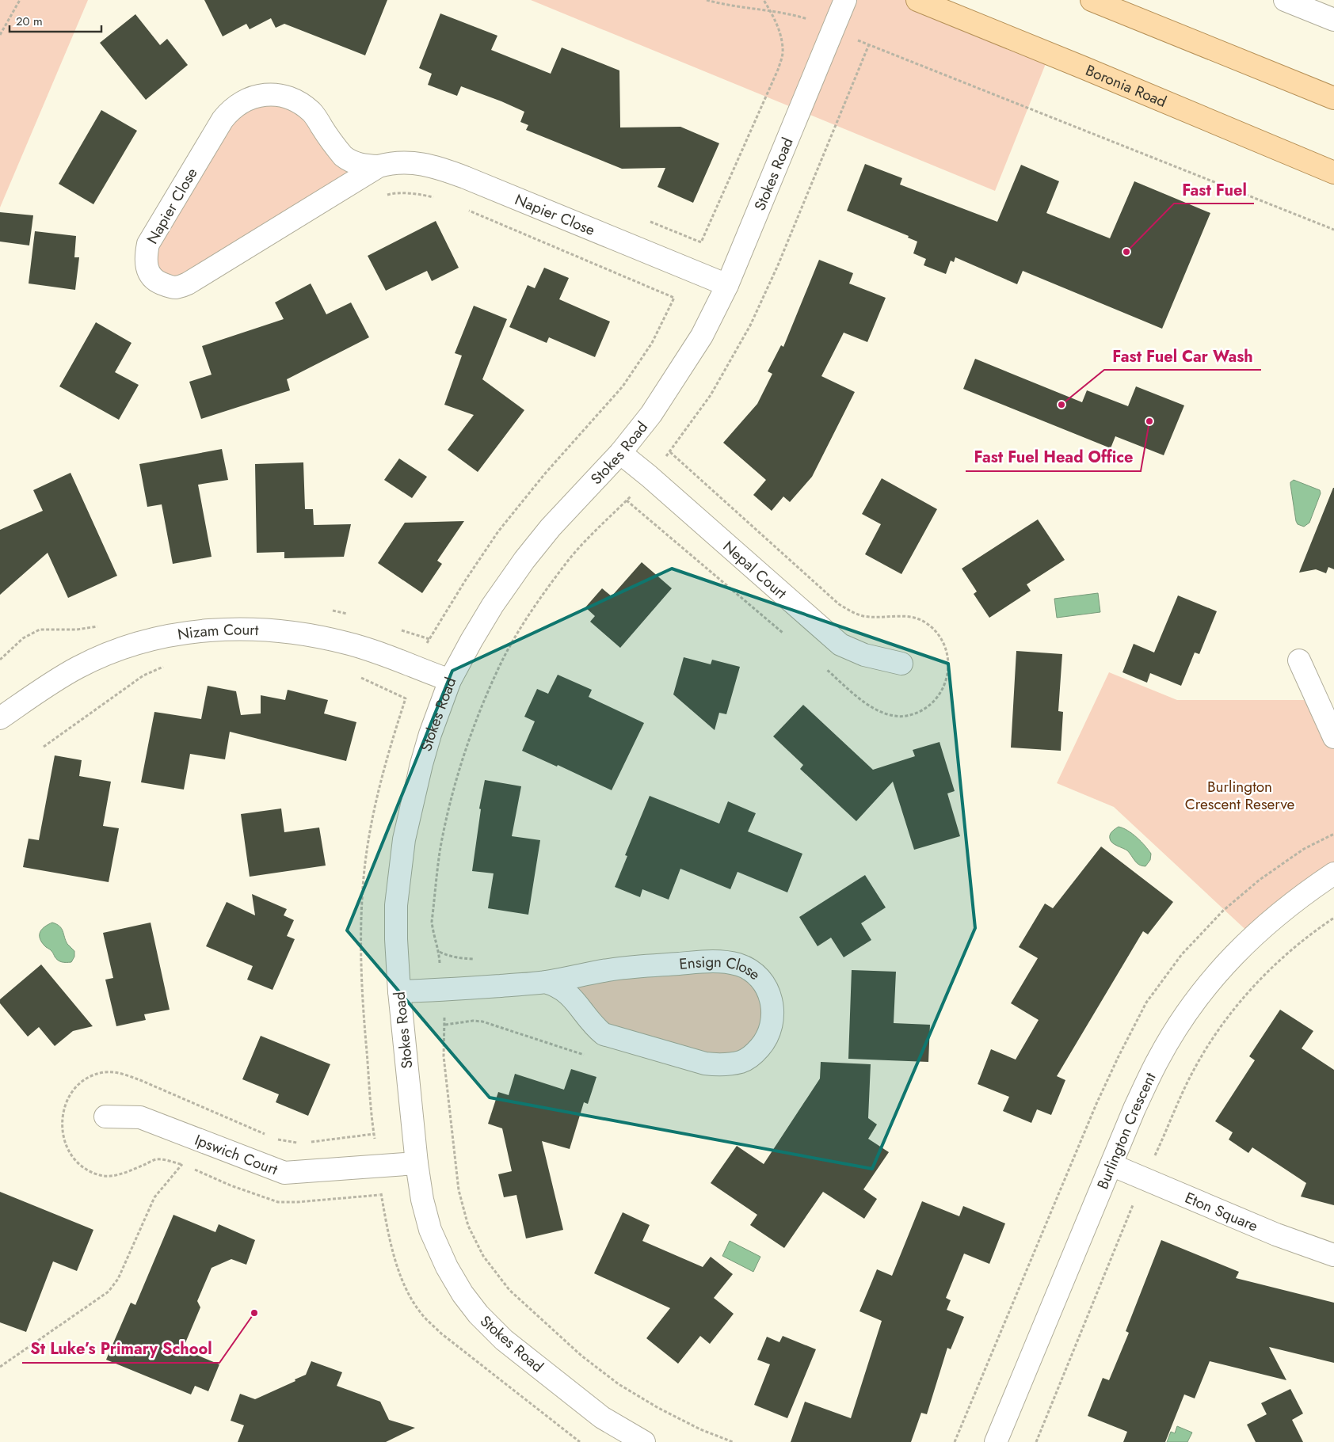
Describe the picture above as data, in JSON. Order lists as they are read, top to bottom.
{
  "streets": {
    "main road": ["Boronia Road"],
    "street": [
      "Stokes Road",
      "Napier Close",
      "Nepal Court",
      "Nizam Court",
      "Ensign Close",
      "Burlington Crescent",
      "Ipswich Court",
      "Eton Square"
    ]
  },
  "crossings": [
    ["Stokes Road", "Napier Close"],
    ["Stokes Road", "Nepal Court"],
    ["Stokes Road", "Nizam Court"],
    ["Stokes Road", "Ensign Close"],
    ["Stokes Road", "Ipswich Court"],
    ["Burlington Crescent", "Eton Square"]
  ],
  "parks": ["Burlington Crescent Reserve"],
  "places": [
    "Fast Fuel",
    "Fast Fuel Car Wash",
    "Fast Fuel Head Office",
    "St Luke’s Primary School"
  ],
  "scale_bar": "20 m"
}
